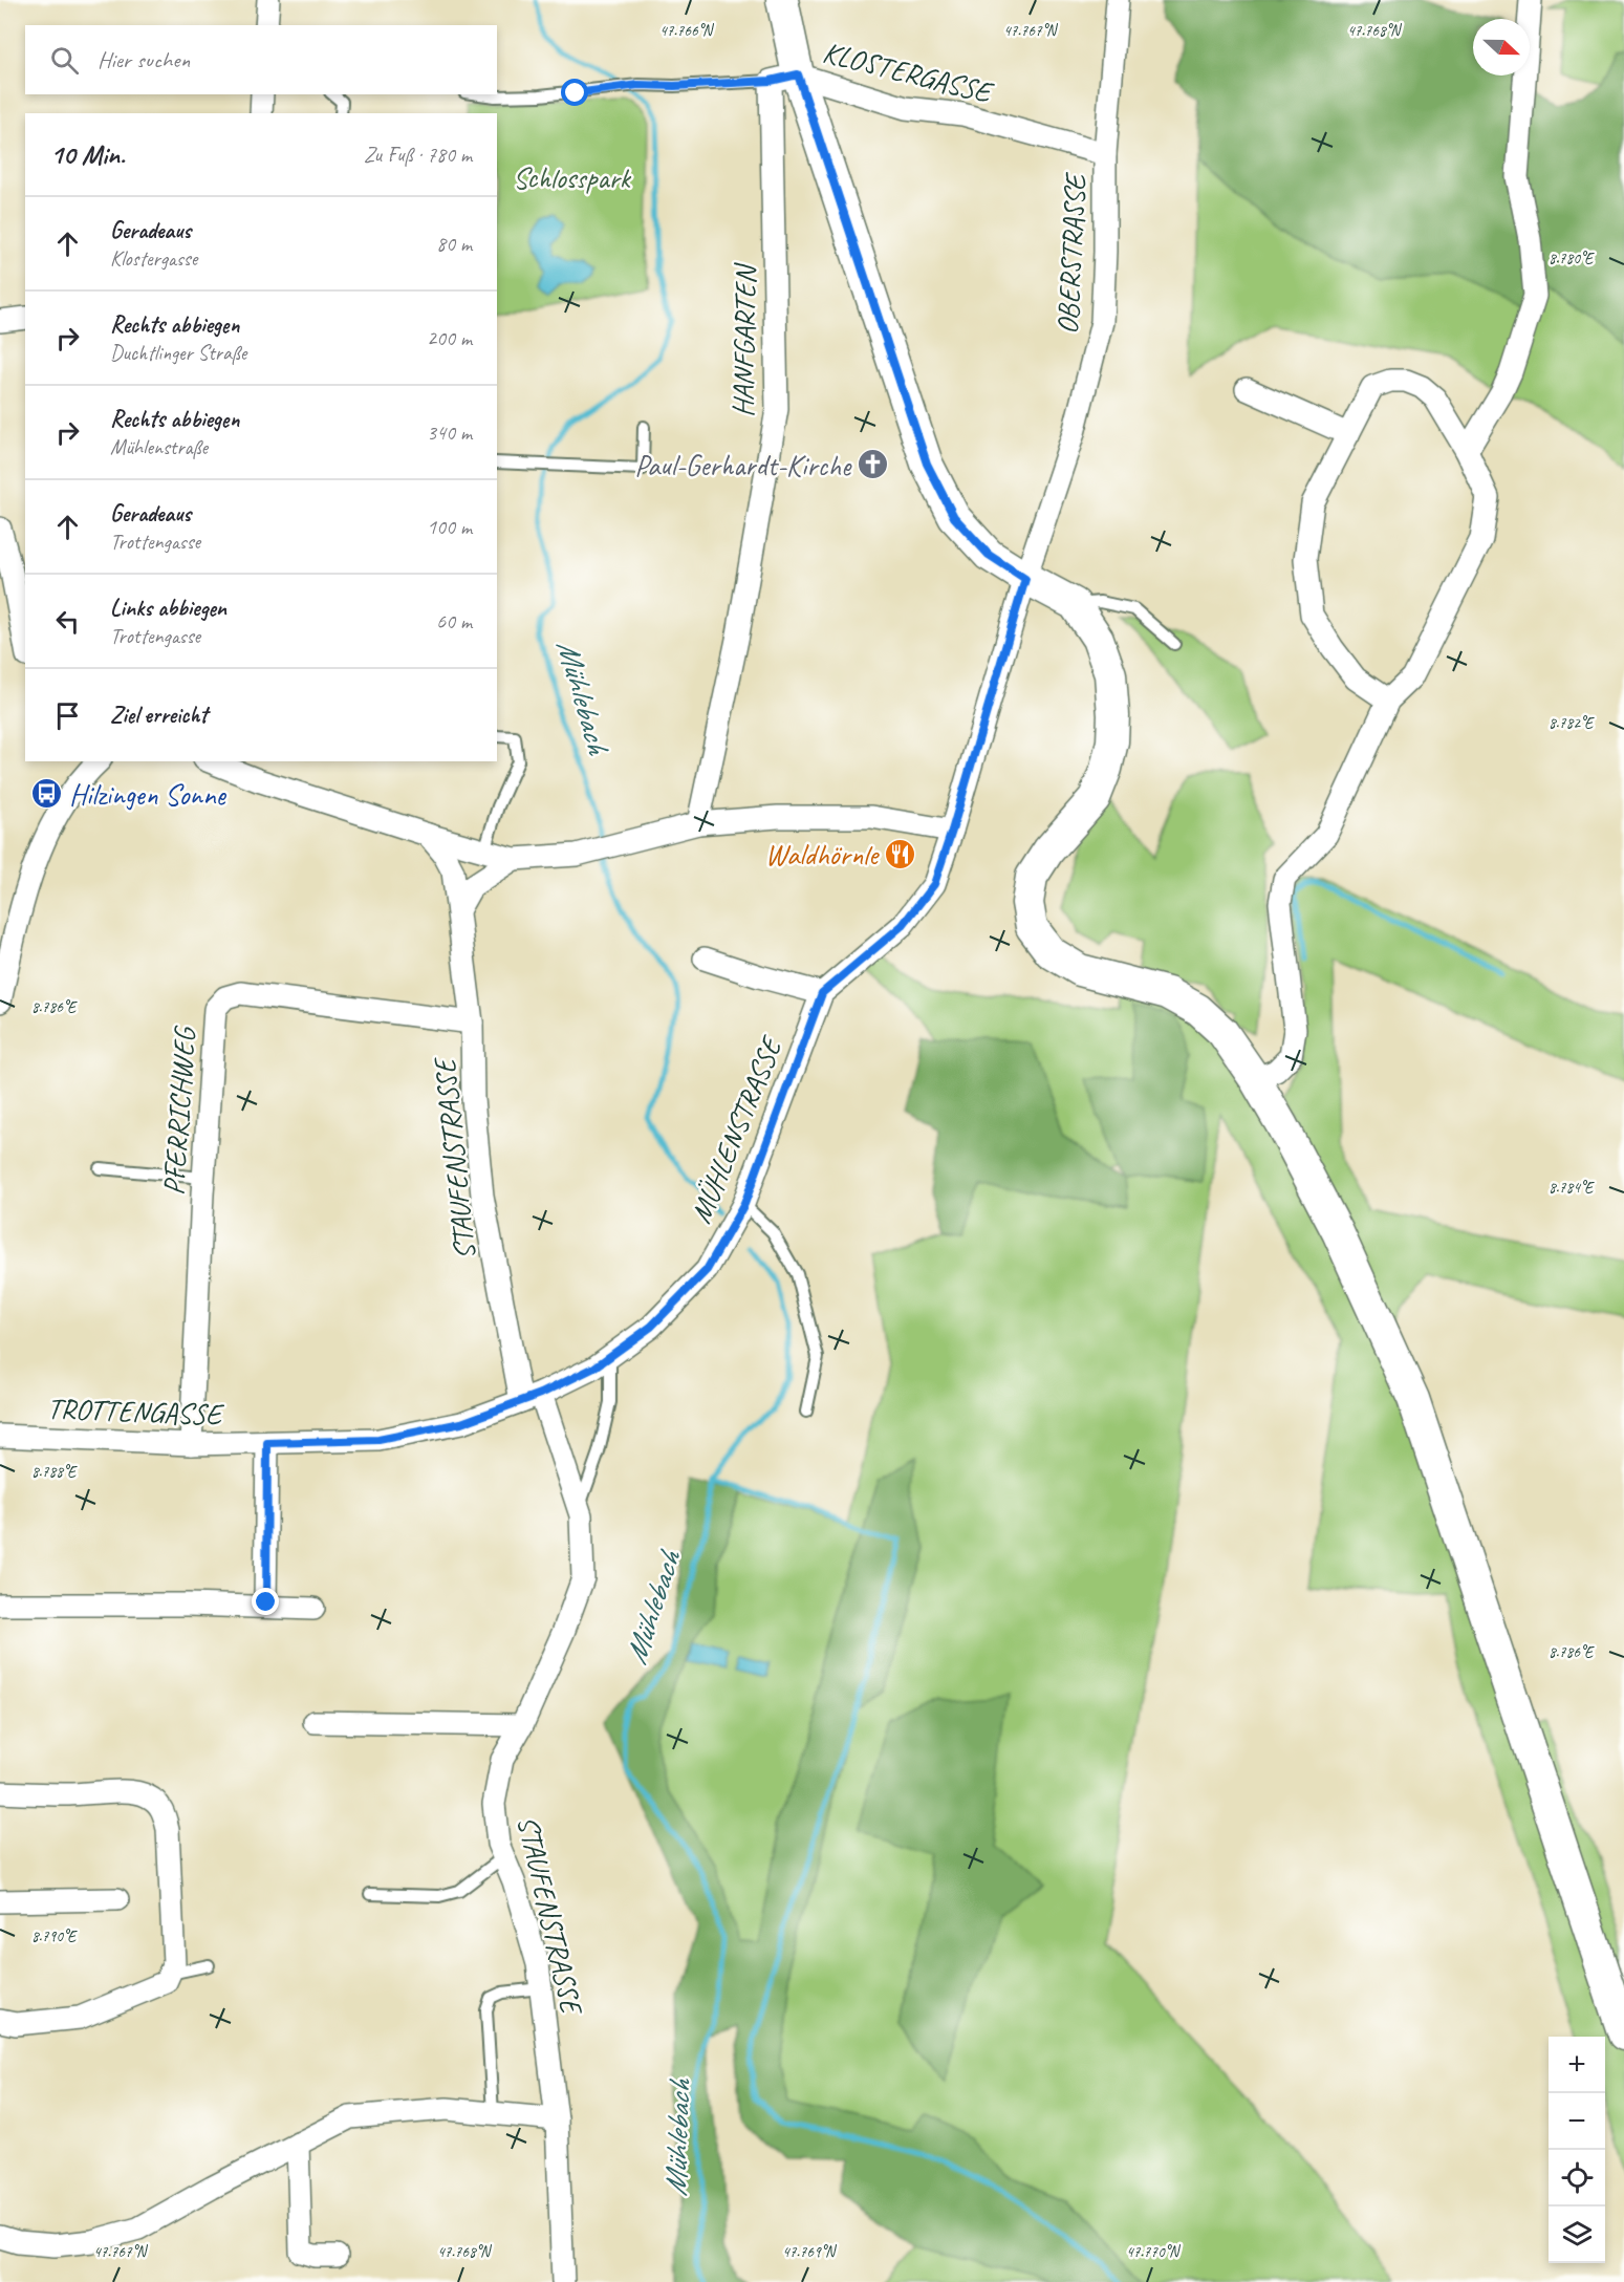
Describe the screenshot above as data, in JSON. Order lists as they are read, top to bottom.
{
  "streets": {
    "street": [
      "KLOSTERGASSE",
      "OBERSTRASSE",
      "HANFGARTEN",
      "PFERRICHWEG",
      "MÜHLENSTRASSE",
      "STAUFENSTRASSE",
      "TROTTENGASSE"
    ]
  },
  "crossings": [
    ["KLOSTERGASSE", "OBERSTRASSE"],
    ["KLOSTERGASSE", "HANFGARTEN"],
    ["OBERSTRASSE", "MÜHLENSTRASSE"],
    ["PFERRICHWEG", "STAUFENSTRASSE"],
    ["PFERRICHWEG", "TROTTENGASSE"],
    ["MÜHLENSTRASSE", "STAUFENSTRASSE"],
    ["MÜHLENSTRASSE", "TROTTENGASSE"],
    ["STAUFENSTRASSE", "TROTTENGASSE"]
  ],
  "water": ["Mühlebach"],
  "parks": ["Schlosspark"],
  "places": {
    "church": ["Paul-Gerhardt-Kirche"],
    "bus stop": ["Hilzingen Sonne"],
    "restaurant": ["Waldhörnle"]
  },
  "north": "right",
  "page": {
    "search": "Hier suchen",
    "heading": ["10 Min.", "Zu Fuß · 780 m"],
    "list": [
      ["Geradeaus", "Klostergasse", "80 m"],
      ["Rechts abbiegen", "Duchtlinger Straße", "200 m"],
      ["Rechts abbiegen", "Mühlenstraße", "340 m"],
      ["Geradeaus", "Trottengasse", "100 m"],
      ["Links abbiegen", "Trottengasse", "60 m"],
      "Ziel erreicht"
    ],
    "map_buttons": ["+", "−"]
  },
  "coordinates": [
    "47.766°N",
    "47.767°N",
    "47.768°N",
    "8.780°E",
    "8.782°E",
    "8.786°E",
    "8.784°E",
    "8.788°E",
    "8.790°E",
    "47.769°N",
    "47.770°N"
  ]
}
